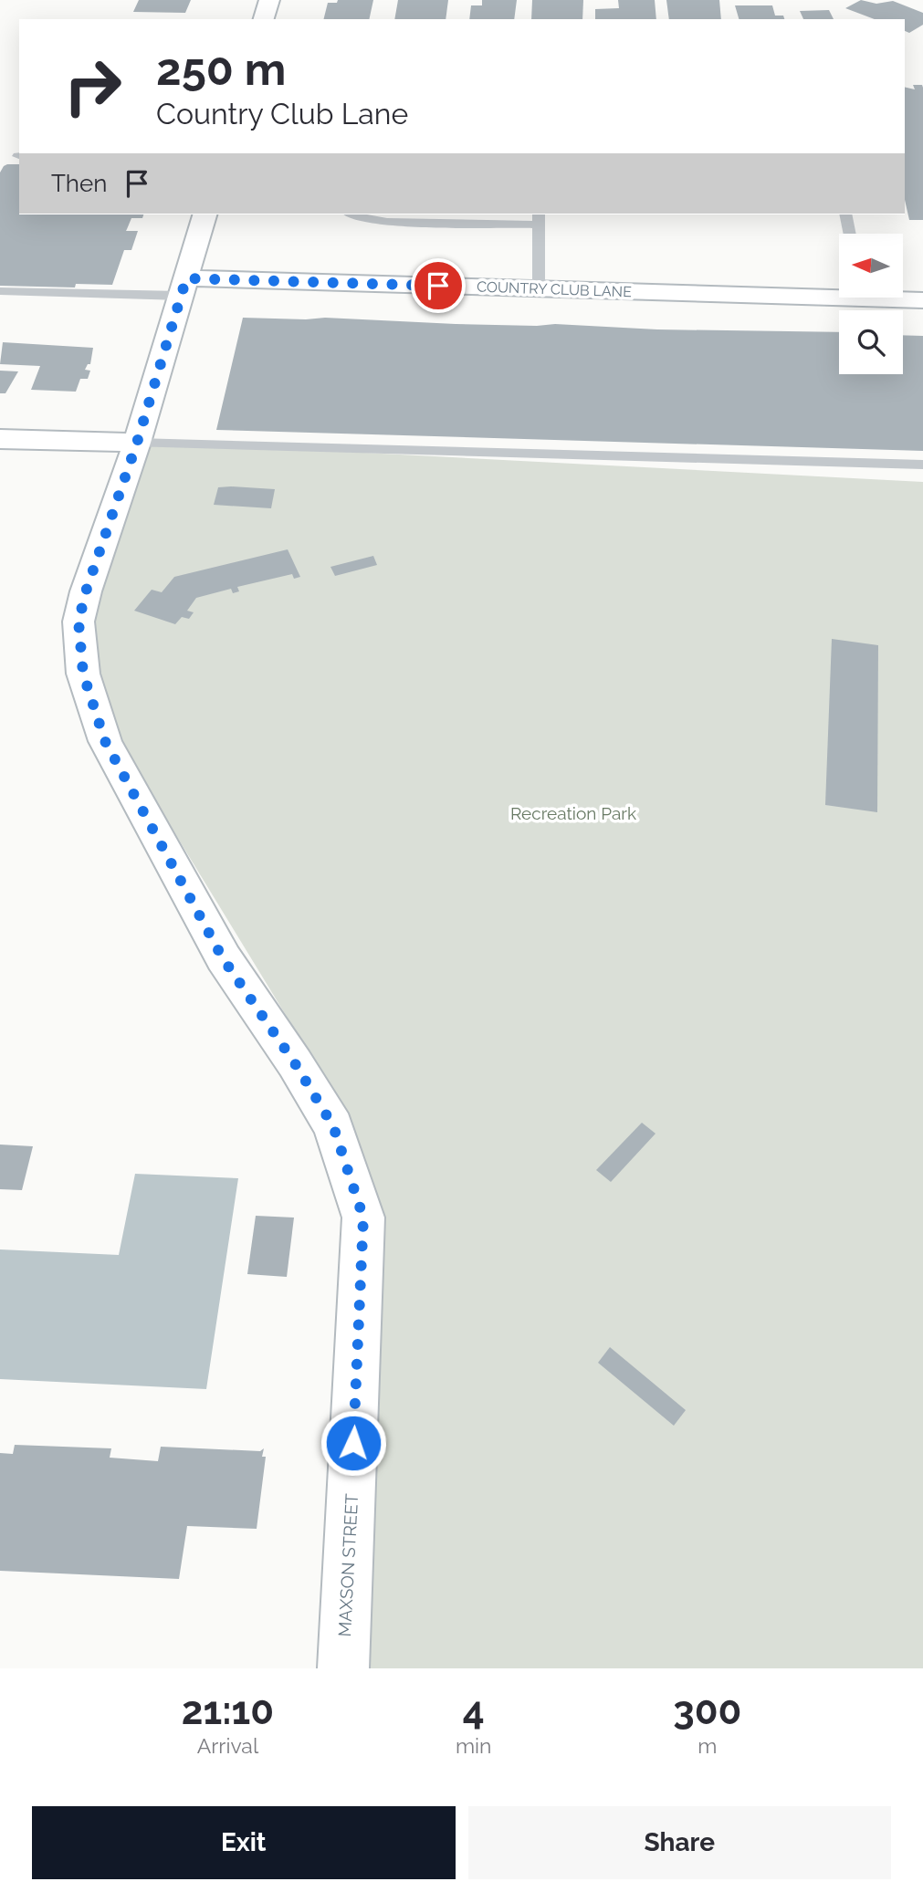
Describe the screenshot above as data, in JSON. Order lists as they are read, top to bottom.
{
  "streets": {
    "street": ["COUNTRY CLUB LANE", "MAXSON STREET"]
  },
  "crossings": [
    ["COUNTRY CLUB LANE", "MAXSON STREET"]
  ],
  "parks": ["Recreation Park"],
  "north": "left",
  "page": {
    "turn": ["250 m", "Country Club Lane"],
    "then": "Then",
    "eta": [
      "21:10",
      "Arrival",
      "4",
      "min",
      "300",
      "m"
    ],
    "buttons": ["Exit", "Share"]
  }
}
